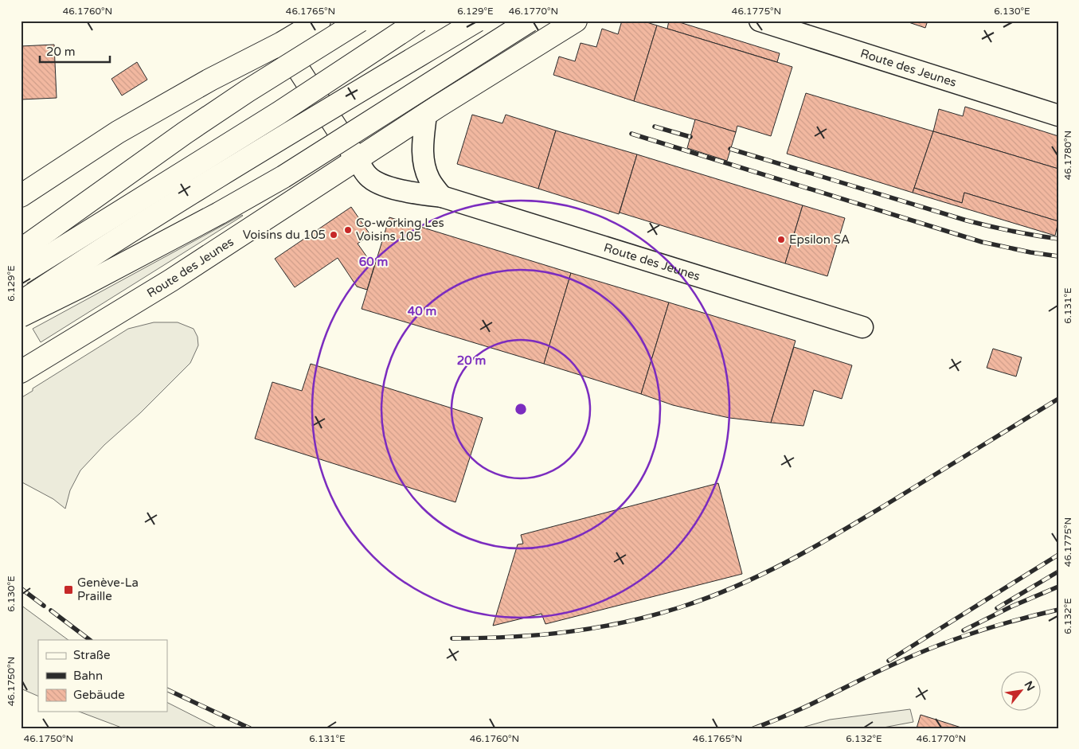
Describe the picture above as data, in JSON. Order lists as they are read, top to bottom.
{
  "streets": {
    "main road": ["Route des Jeunes"]
  },
  "places": {
    "other": ["Co-working Les Voisins 105", "Voisins du 105", "Epsilon SA"],
    "transit": ["Genève-La Praille"]
  },
  "legend": ["Straße", "Bahn", "Gebäude"],
  "scale_bar": "20 m",
  "north": "top right",
  "coordinates": [
    "46.1760°N",
    "46.1765°N",
    "6.129°E",
    "46.1770°N",
    "46.1775°N",
    "6.130°E",
    "46.1780°N",
    "6.131°E",
    "6.132°E",
    "46.1750°N"
  ],
  "rings": ["60 m", "40 m", "20 m"]
}
